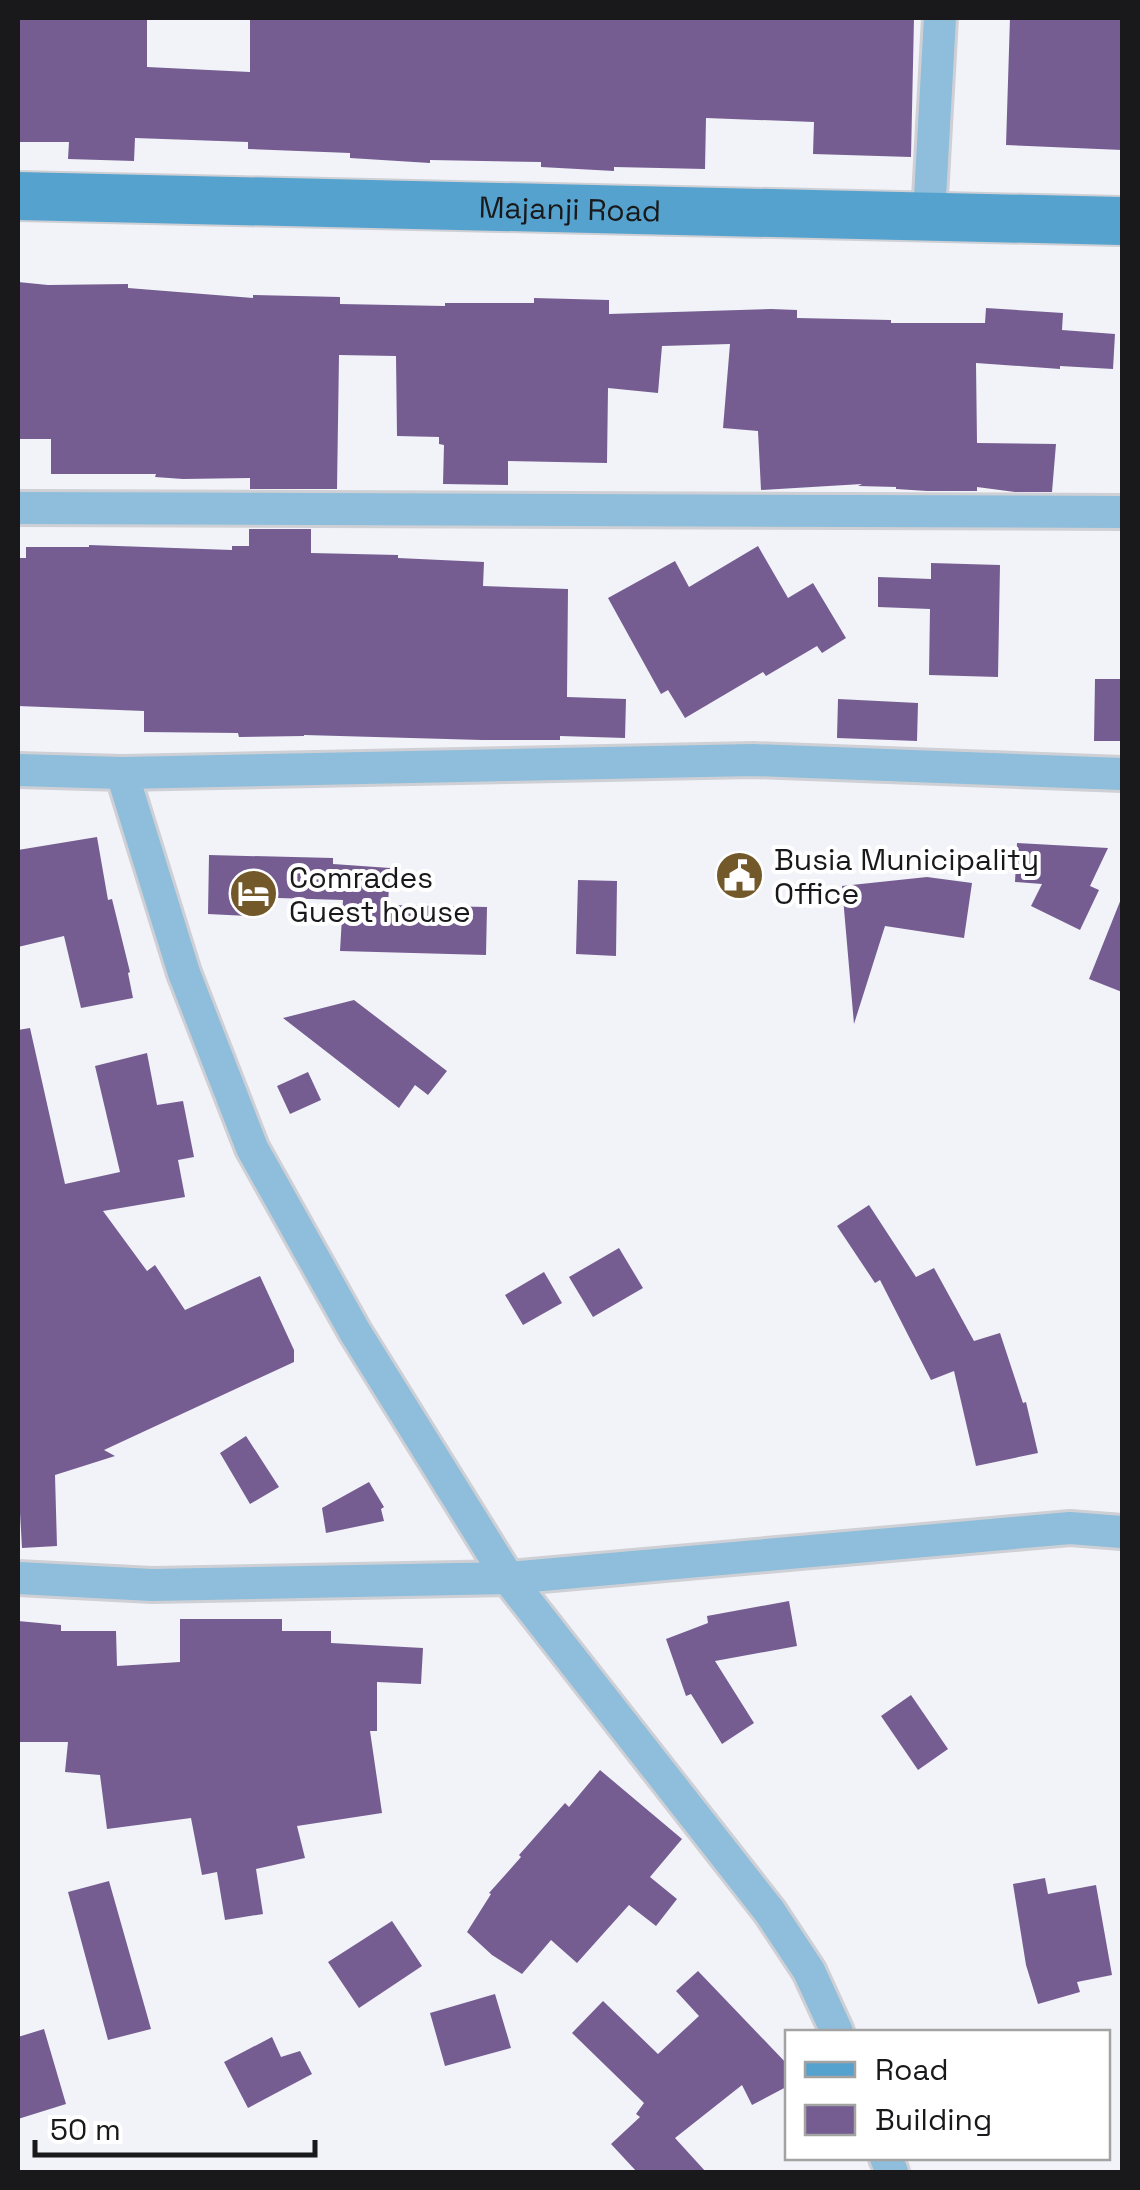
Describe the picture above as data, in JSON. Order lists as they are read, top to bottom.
{
  "streets": {
    "main road": ["Majanji Road"]
  },
  "places": {
    "public building": ["Busia Municipality Office"],
    "hotel": ["Comrades Guest house"]
  },
  "legend": ["Road", "Building"],
  "scale_bar": "50 m"
}
